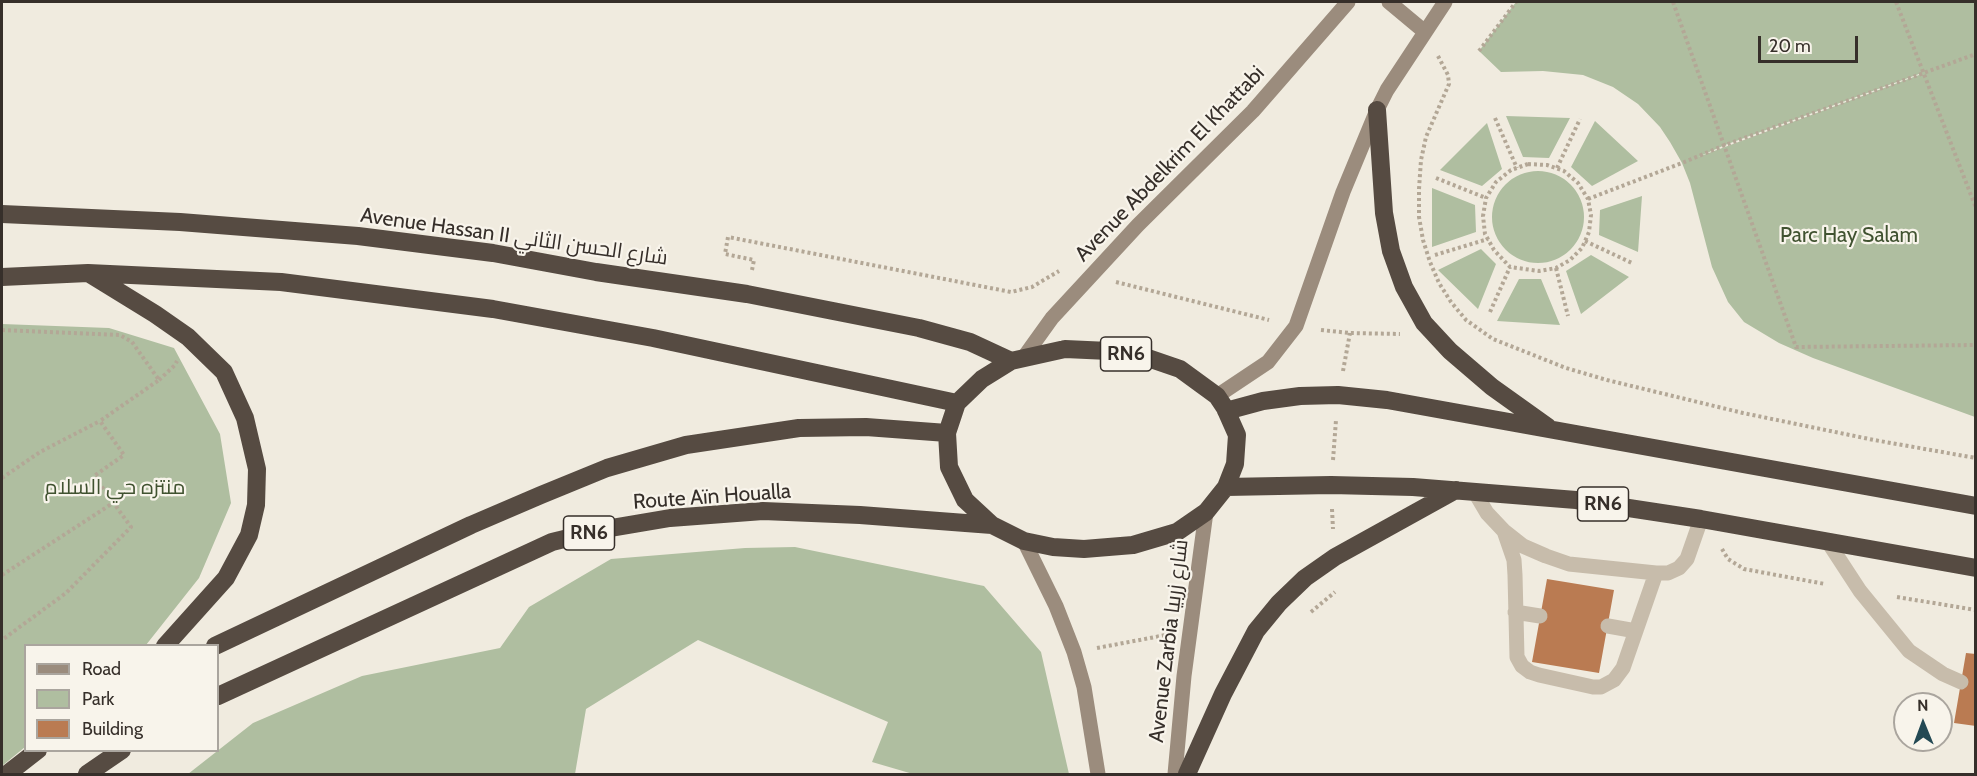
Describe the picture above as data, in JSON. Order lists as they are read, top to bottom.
{
  "streets": {
    "highway": ["Avenue Hassan II شارع الحسن الثاني", "RN6", "Route Aïn Houalla"],
    "street": ["Avenue Abdelkrim El Khattabi", "Avenue Zarbia شارع زربيا"]
  },
  "crossings": [
    ["Avenue Abdelkrim El Khattabi", "Avenue Hassan II شارع الحسن الثاني"],
    ["Avenue Abdelkrim El Khattabi", "RN6"],
    ["Avenue Hassan II شارع الحسن الثاني", "RN6"],
    ["RN6", "Route Aïn Houalla"],
    ["RN6", "Avenue Zarbia شارع زربيا"]
  ],
  "parks": ["Parc Hay Salam", "منتزه حي السلام"],
  "legend": ["Road", "Park", "Building"],
  "scale_bar": "20 m",
  "north": "top"
}
